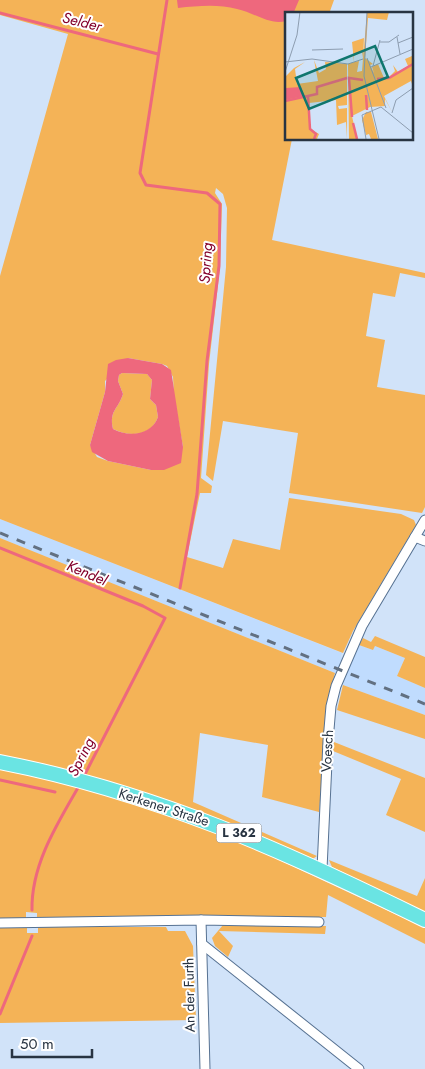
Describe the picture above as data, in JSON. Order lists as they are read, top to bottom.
{
  "streets": {
    "main road": ["Kerkener Straße", "L 362"],
    "street": ["Voesch", "An der Furth"]
  },
  "crossings": [
    ["Voesch", "Kerkener Straße"],
    ["Voesch", "L 362"],
    ["Kerkener Straße", "L 362"]
  ],
  "water": ["Selder", "Spring", "Kendel"],
  "scale_bar": "50 m"
}
